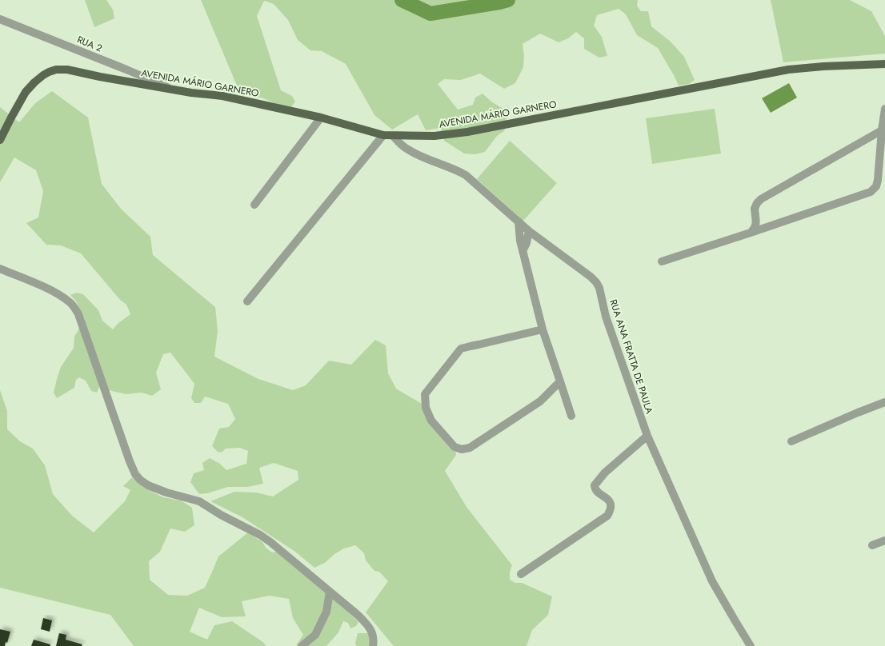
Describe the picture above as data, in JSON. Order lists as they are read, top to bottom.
{
  "streets": {
    "main road": ["AVENIDA MÁRIO GARNERO"],
    "street": ["RUA 2", "RUA ANA FRATTA DE PAULA"]
  },
  "crossings": [
    ["RUA 2", "AVENIDA MÁRIO GARNERO"],
    ["AVENIDA MÁRIO GARNERO", "RUA ANA FRATTA DE PAULA"]
  ]
}
